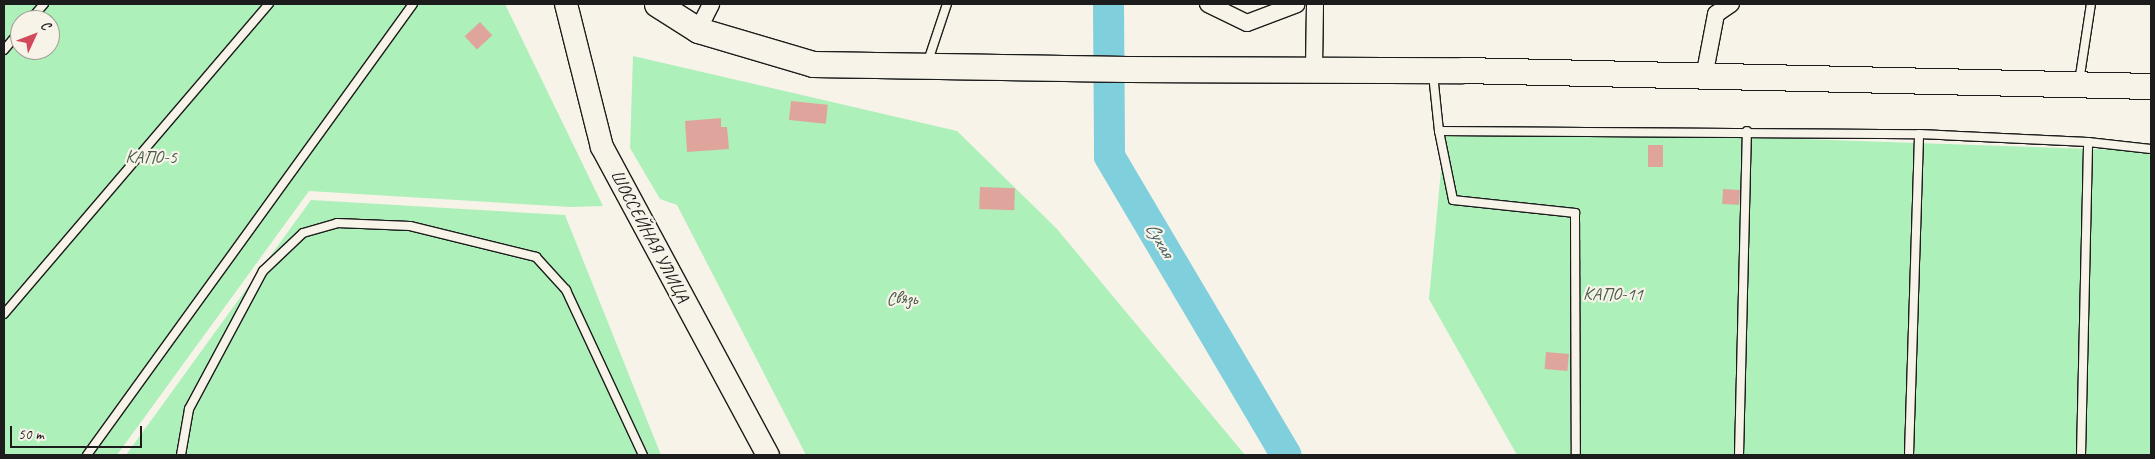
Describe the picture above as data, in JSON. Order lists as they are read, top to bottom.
{
  "streets": {
    "street": ["ШОССЕЙНАЯ УЛИЦА"]
  },
  "water": ["Сухая"],
  "parks": ["КАПО-5", "КАПО-11", "Связь"],
  "scale_bar": "50 m",
  "north": "top right"
}
